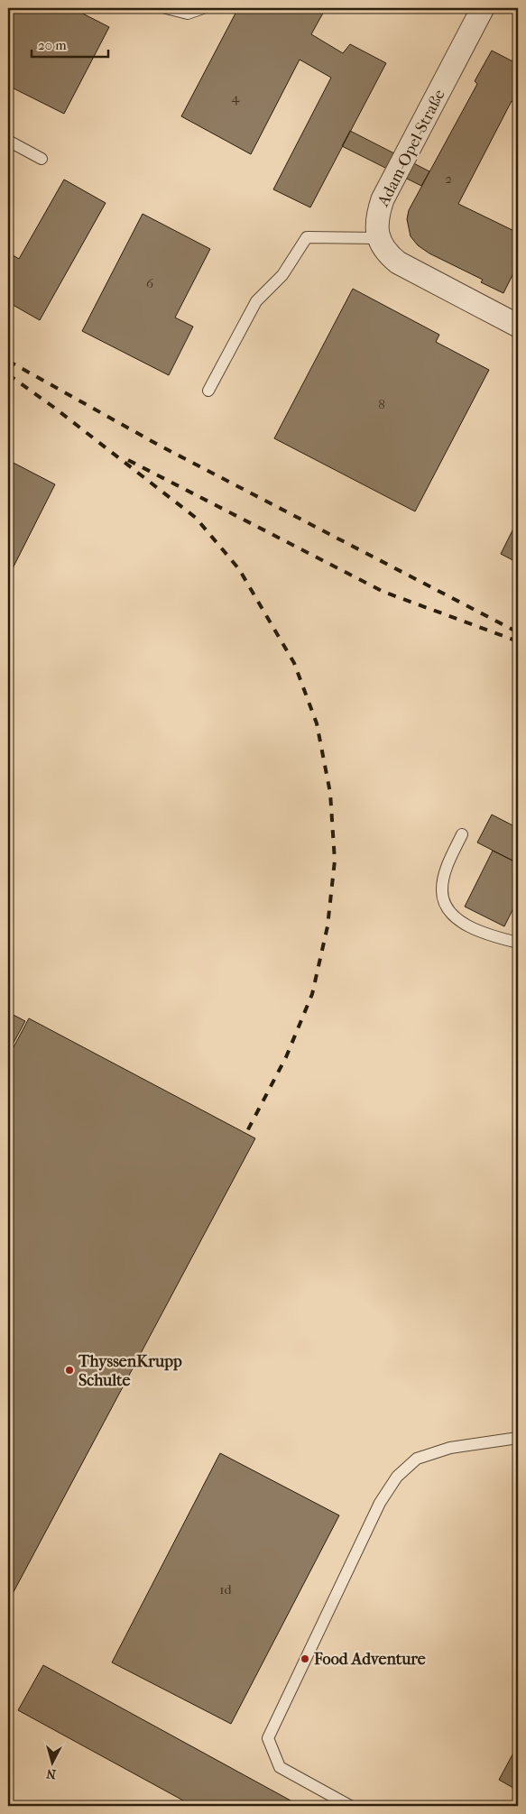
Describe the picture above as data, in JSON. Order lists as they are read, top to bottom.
{
  "streets": {
    "street": ["Adam-Opel-Straße"]
  },
  "places": ["ThyssenKrupp Schulte", "Food Adventure"],
  "house_numbers": [
    "4",
    "2",
    "6",
    "8",
    "1d"
  ],
  "scale_bar": "20 m",
  "north": "bottom"
}
